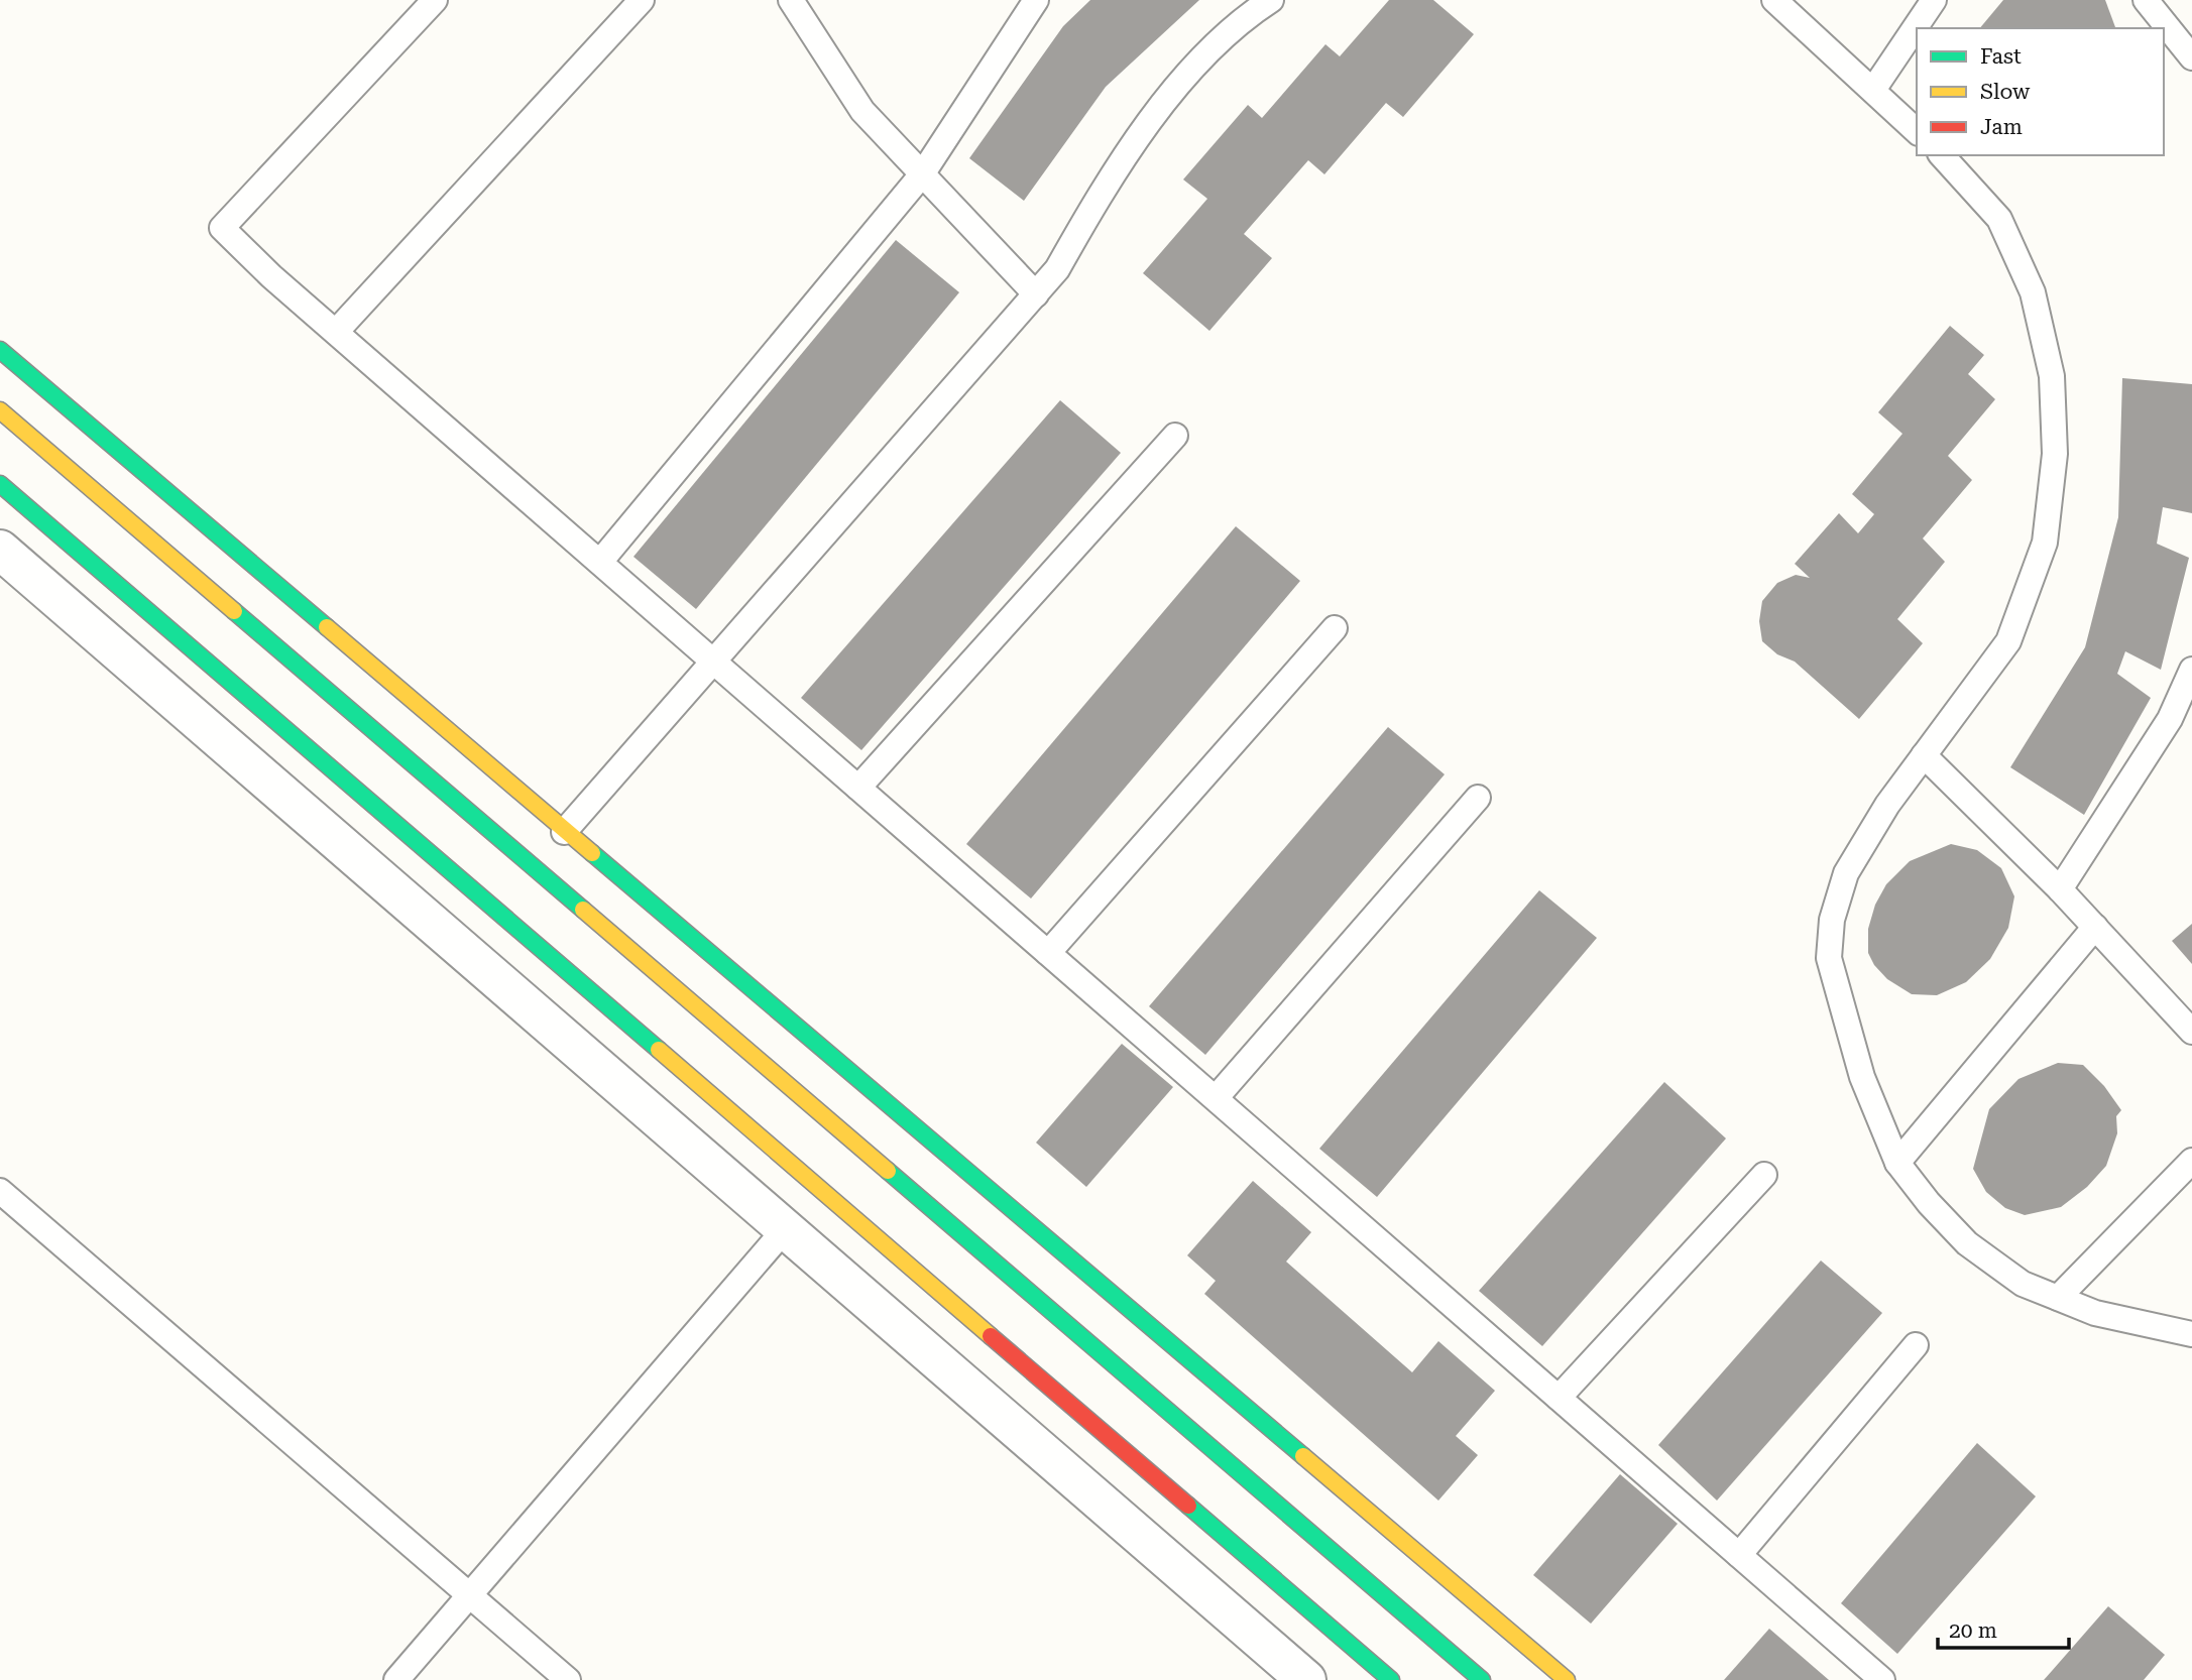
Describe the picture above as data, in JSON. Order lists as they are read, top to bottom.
{
  "legend": ["Fast", "Slow", "Jam"],
  "scale_bar": "20 m"
}
